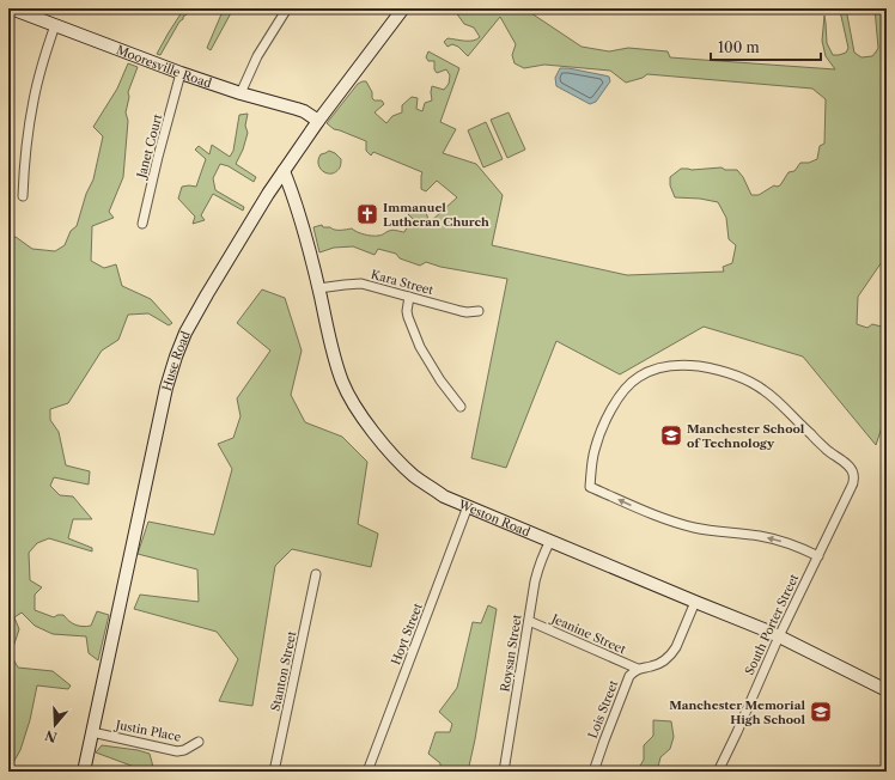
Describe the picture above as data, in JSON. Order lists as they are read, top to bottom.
{
  "streets": {
    "street": [
      "Mooresville Road",
      "Janet Court",
      "Kara Street",
      "Huse Road",
      "Weston Road",
      "South Porter Street",
      "Hoyt Street",
      "Jeanine Street",
      "Roysan Street",
      "Stanton Street",
      "Lois Street",
      "Justin Place"
    ]
  },
  "crossings": [
    ["Mooresville Road", "Janet Court"],
    ["Mooresville Road", "Huse Road"],
    ["Kara Street", "Weston Road"],
    ["Huse Road", "Weston Road"],
    ["Huse Road", "Justin Place"],
    ["Weston Road", "South Porter Street"],
    ["Weston Road", "Hoyt Street"],
    ["Weston Road", "Roysan Street"],
    ["Jeanine Street", "Roysan Street"],
    ["Jeanine Street", "Lois Street"]
  ],
  "places": {
    "church": ["Immanuel Lutheran Church"],
    "school or university": ["Manchester School of Technology", "Manchester Memorial High School"]
  },
  "scale_bar": "100 m",
  "north": "bottom"
}
